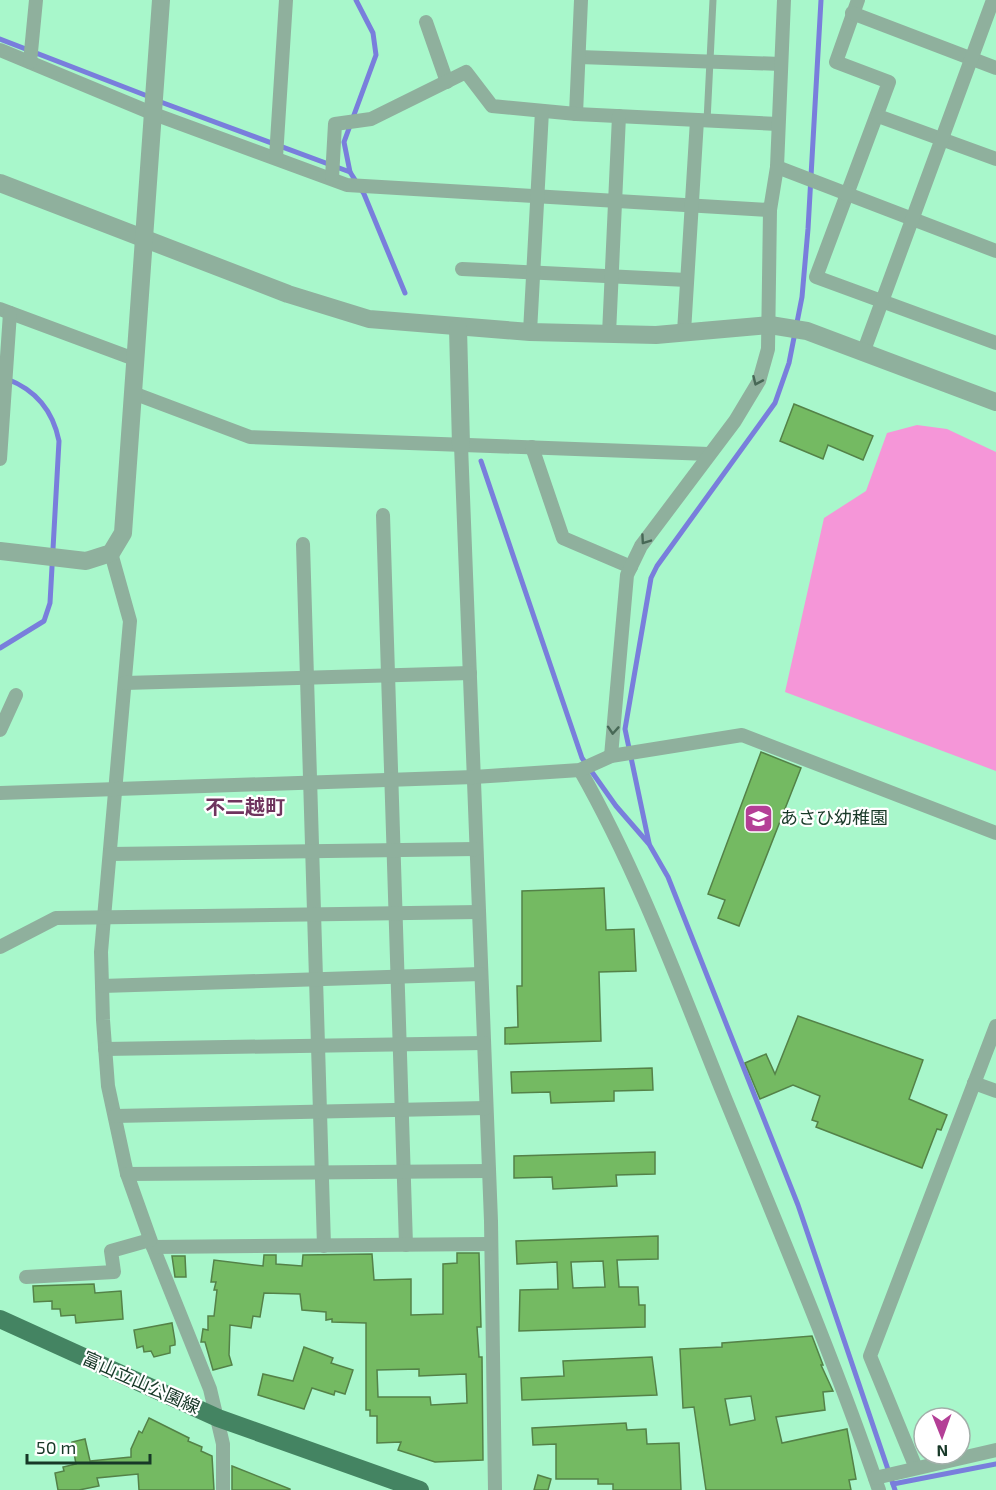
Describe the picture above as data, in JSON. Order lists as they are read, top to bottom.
{
  "streets": {
    "main road": ["富山立山公園線"]
  },
  "districts": ["不二越町"],
  "places": {
    "school or university": ["あさひ幼稚園"]
  },
  "scale_bar": "50 m",
  "north": "bottom"
}
